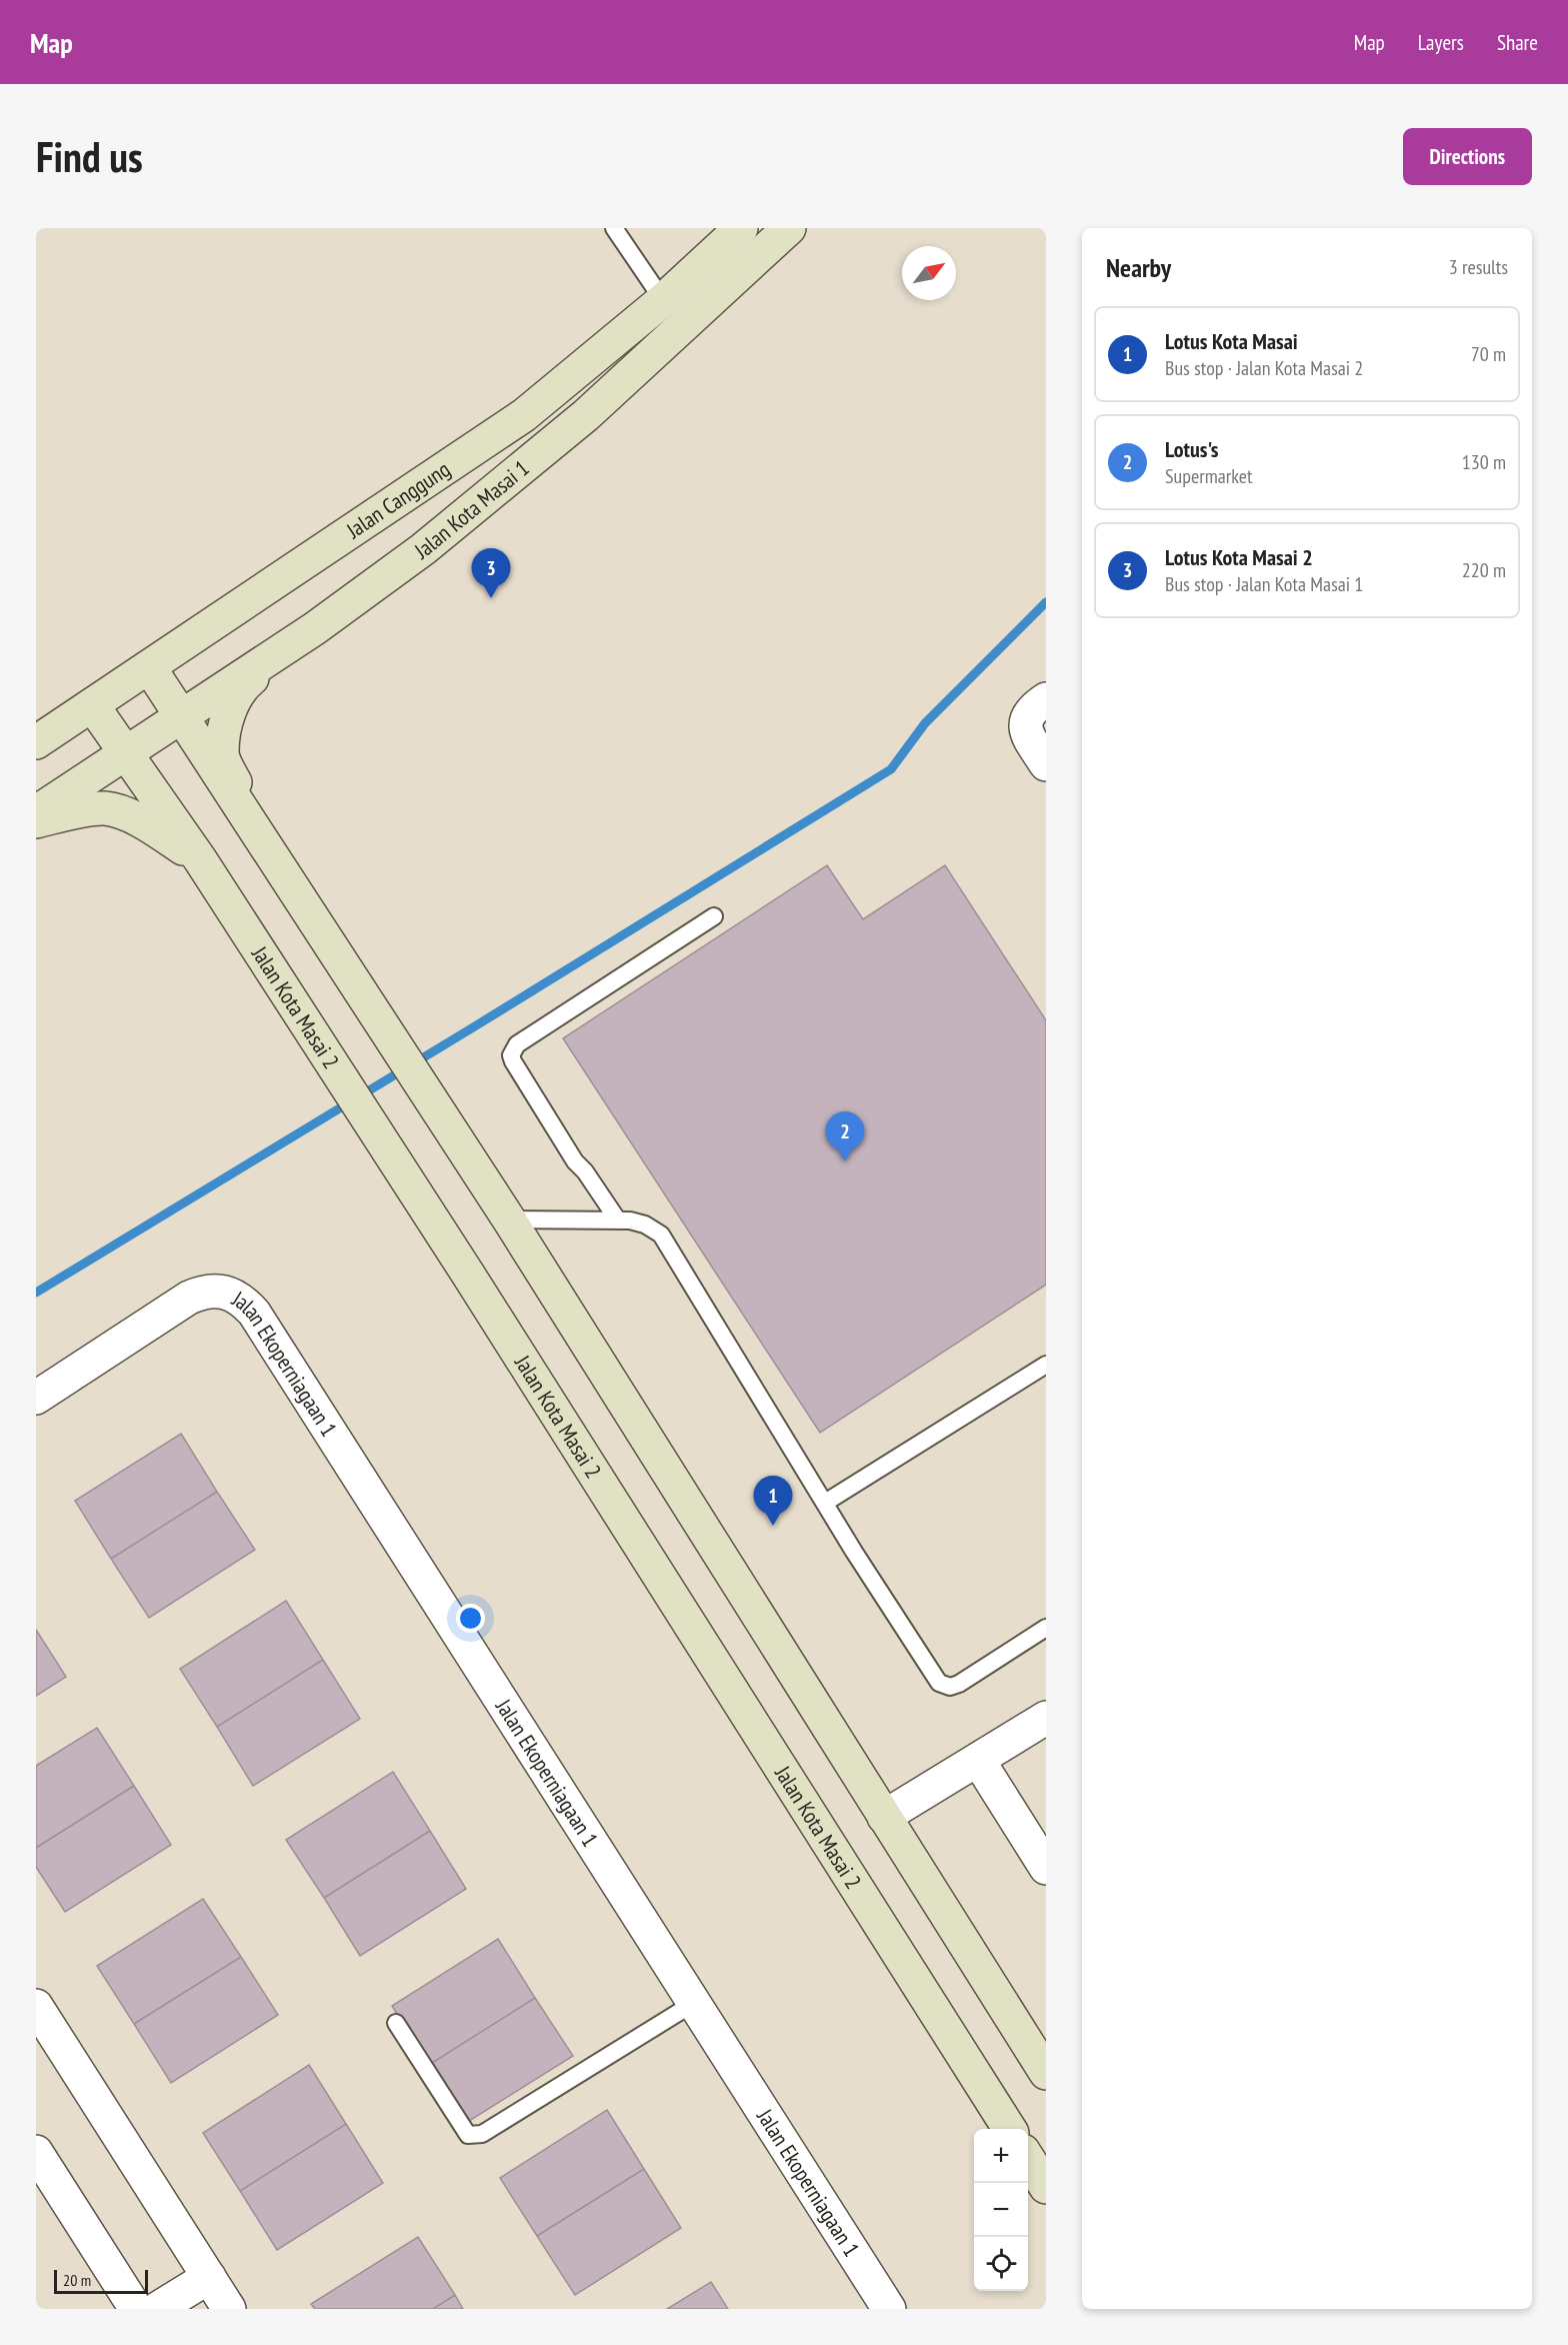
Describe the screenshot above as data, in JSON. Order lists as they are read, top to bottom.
{
  "streets": {
    "main road": ["Jalan Canggung", "Jalan Kota Masai 1", "Jalan Kota Masai 2"],
    "street": ["Jalan Ekoperniagaan 1"]
  },
  "crossings": [
    ["Jalan Canggung", "Jalan Kota Masai 2"],
    ["Jalan Kota Masai 1", "Jalan Kota Masai 2"]
  ],
  "scale_bar": "20 m",
  "north": "top right",
  "page": {
    "header": "Map",
    "nav": ["Map", "Layers", "Share"],
    "buttons": "Directions",
    "title": "Find us",
    "heading": ["Nearby", "3 results"],
    "list": [
      {
        "mark": "1",
        "name": "Lotus Kota Masai",
        "note": "Bus stop · Jalan Kota Masai 2",
        "value": "70 m"
      },
      {
        "mark": "2",
        "name": "Lotus's",
        "note": "Supermarket",
        "value": "130 m"
      },
      {
        "mark": "3",
        "name": "Lotus Kota Masai 2",
        "note": "Bus stop · Jalan Kota Masai 1",
        "value": "220 m"
      }
    ],
    "pins": ["3", "2", "1"],
    "map_buttons": ["+", "−"],
    "scale": "20 m"
  }
}
